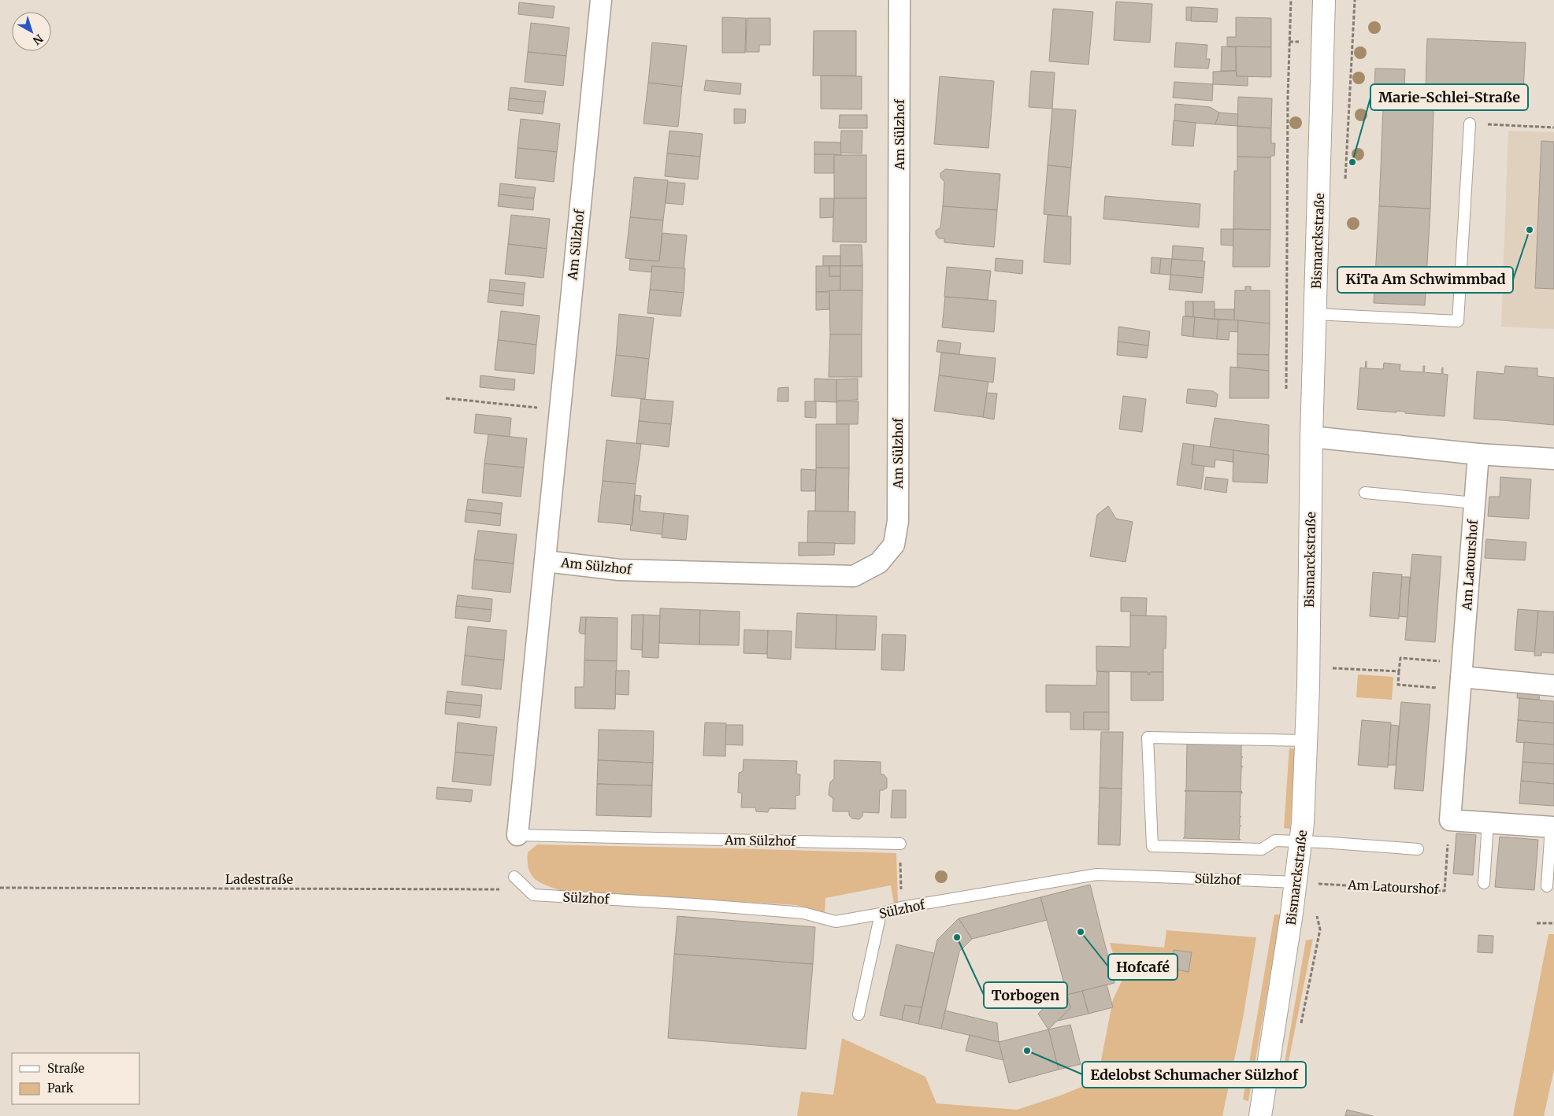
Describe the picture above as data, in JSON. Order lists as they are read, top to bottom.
{
  "streets": {
    "street": ["Am Sülzhof", "Bismarckstraße", "Am Latourshof"],
    "lane": ["Sülzhof"],
    "path": ["Ladestraße"]
  },
  "crossings": [
    ["Bismarckstraße", "Am Latourshof"],
    ["Bismarckstraße", "Sülzhof"],
    ["Am Latourshof", "Sülzhof"],
    ["Ladestraße", "Sülzhof"]
  ],
  "places": [
    "Marie-Schlei-Straße",
    "KiTa Am Schwimmbad",
    "Hofcafé",
    "Torbogen",
    "Edelobst Schumacher Sülzhof"
  ],
  "legend": ["Straße", "Park"],
  "north": "bottom right"
}
